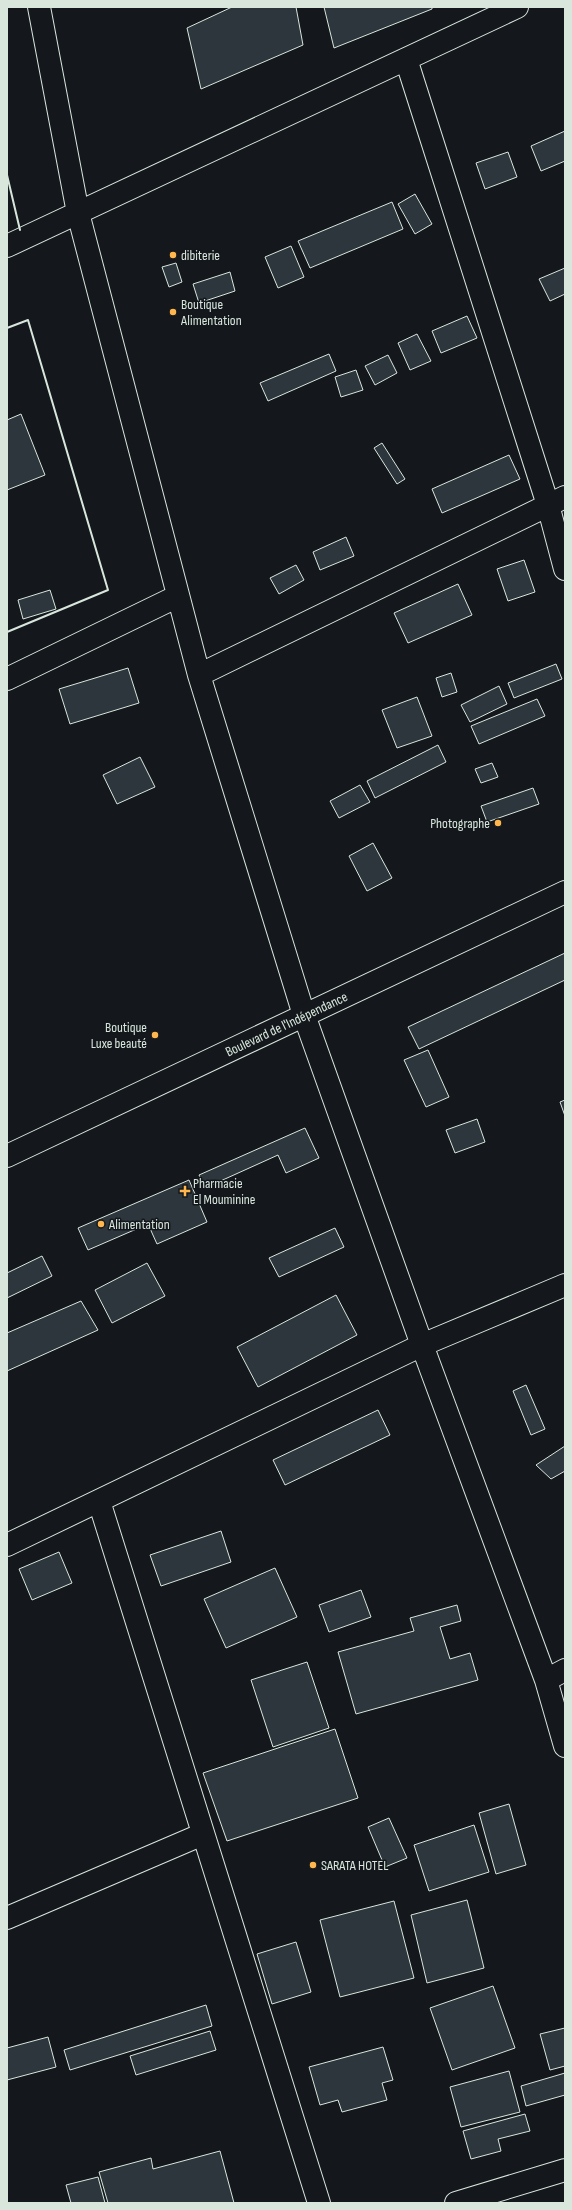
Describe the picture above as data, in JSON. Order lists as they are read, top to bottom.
{
  "streets": {
    "main road": ["Boulevard de l'Indépendance"]
  },
  "places": {
    "other": [
      "dibiterie",
      "Boutique Alimentation",
      "Photographe",
      "Boutique Luxe beauté",
      "Alimentation",
      "SARATA HOTEL"
    ],
    "health": ["Pharmacie El Mouminine"]
  }
}
